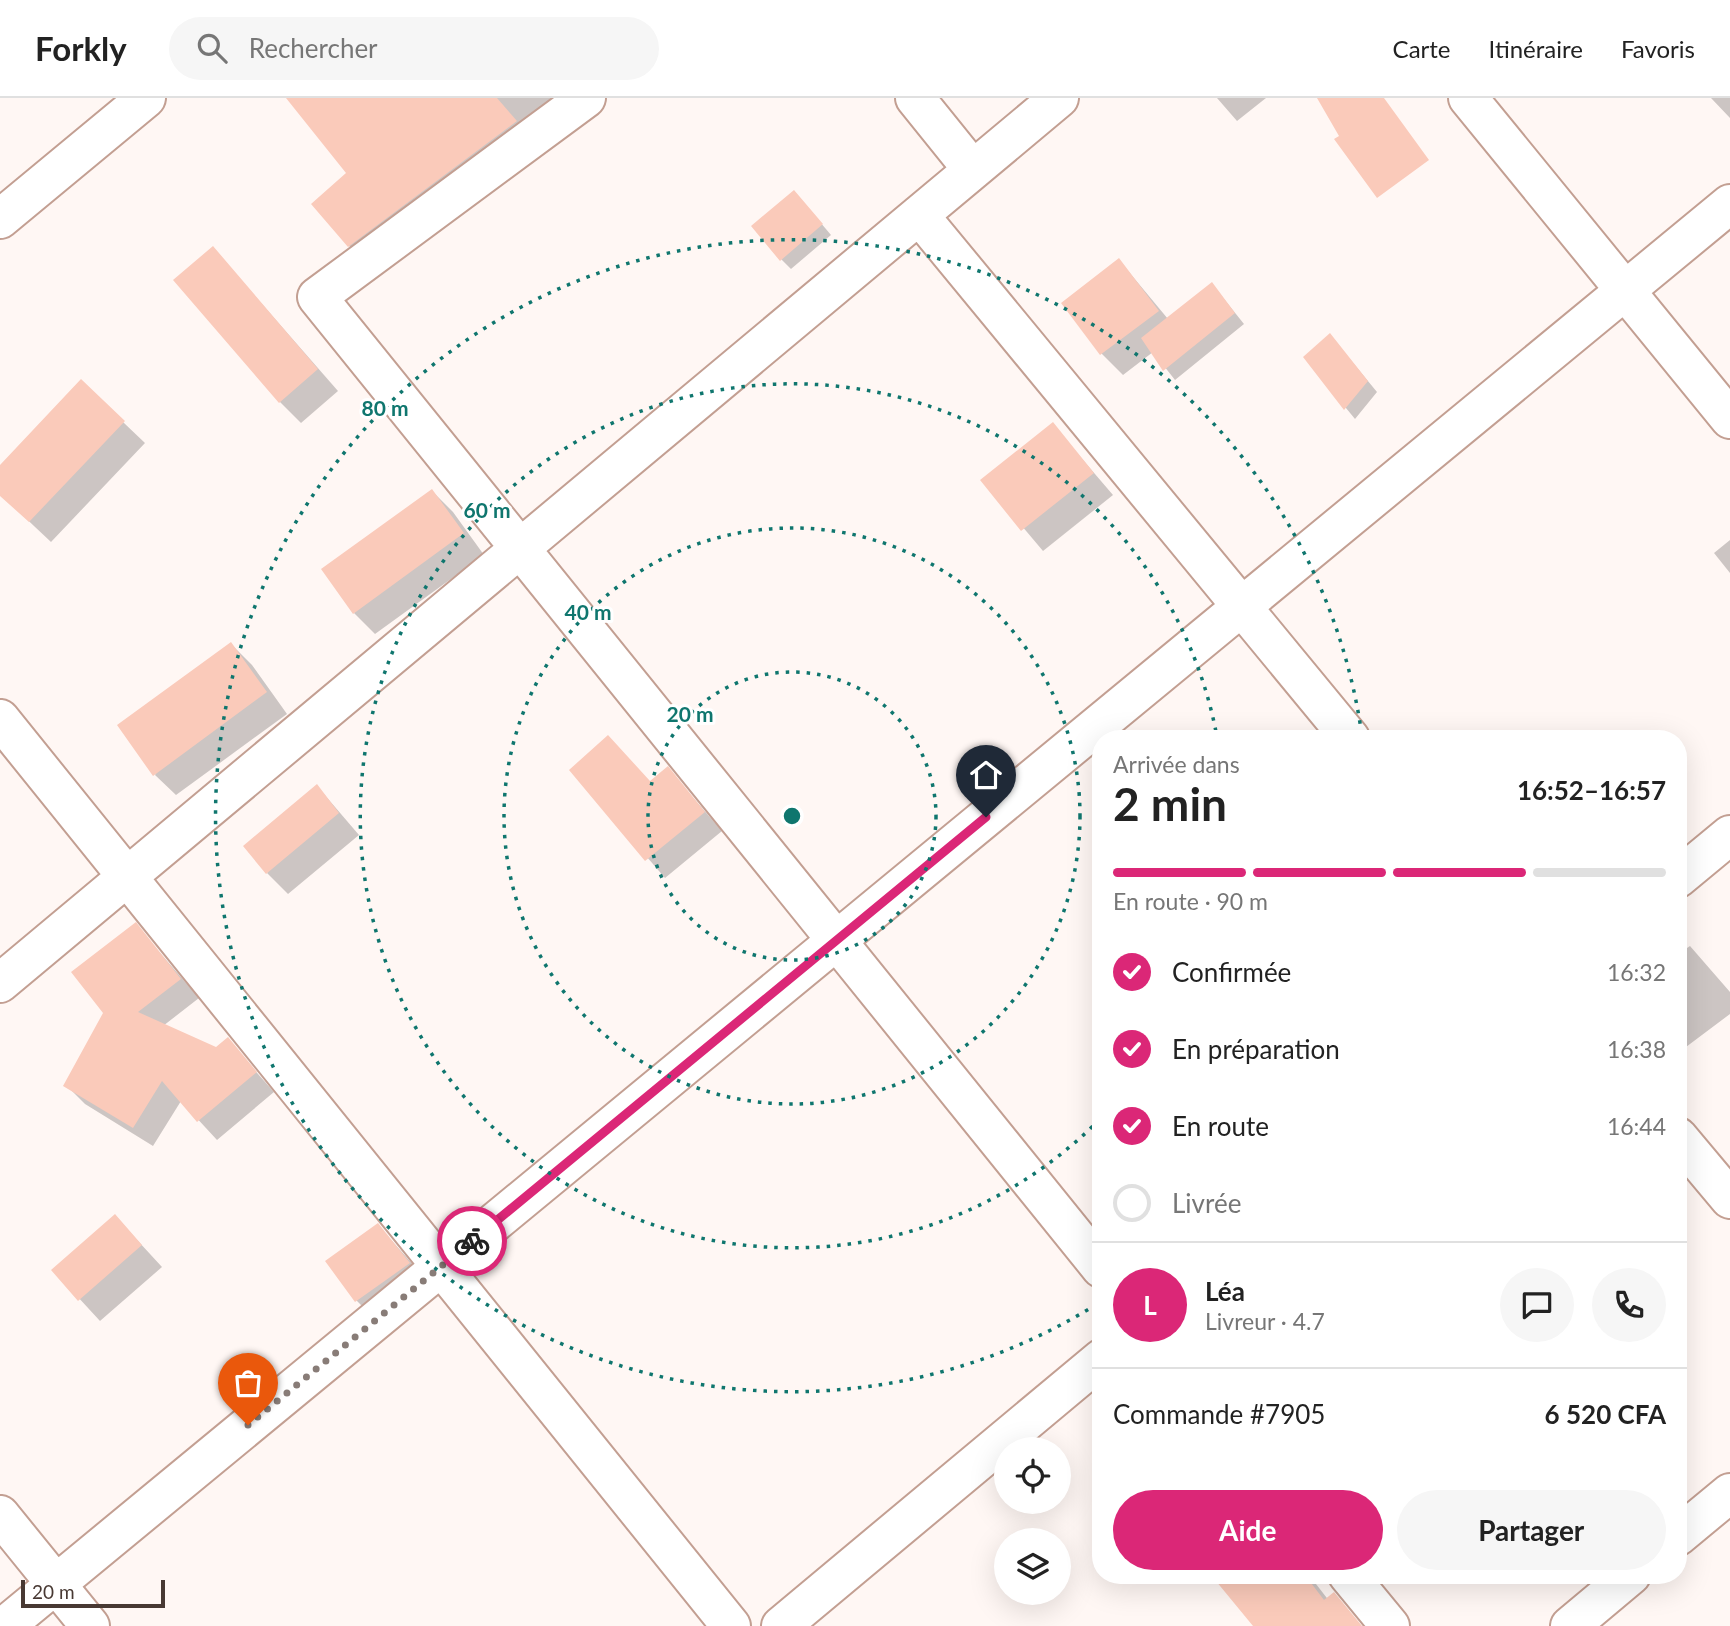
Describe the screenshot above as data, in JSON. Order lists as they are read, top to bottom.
{
  "scale_bar": "20 m",
  "page": {
    "header": "Forkly",
    "search": "Rechercher",
    "nav": ["Carte", "Itinéraire", "Favoris"],
    "heading": ["2 min", "Arrivée dans", "16:52–16:57"],
    "panel": [
      "Léa",
      "Livreur · 4.7",
      "Commande #7905",
      "6 520 CFA"
    ],
    "bar": "En route · 90 m",
    "list": [
      ["Confirmée", "16:32"],
      ["En préparation", "16:38"],
      ["En route", "16:44"],
      "Livrée"
    ],
    "round": "L",
    "buttons": ["Aide", "Partager"],
    "scale": "20 m"
  },
  "rings": [
    "80 m",
    "60 m",
    "40 m",
    "20 m"
  ]
}
